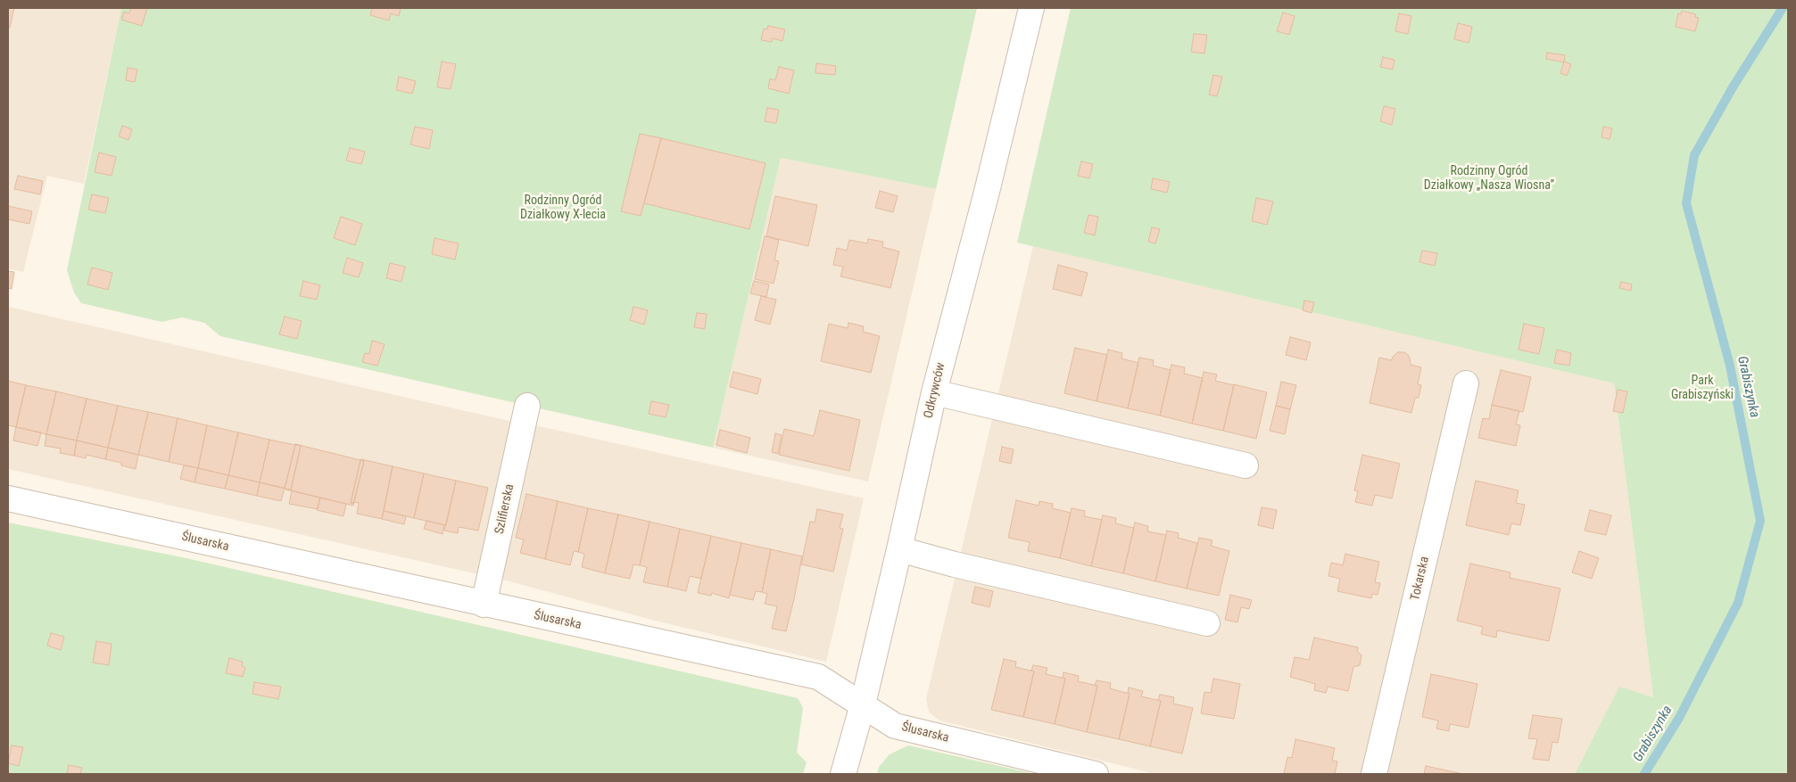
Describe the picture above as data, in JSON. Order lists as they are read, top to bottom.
{
  "streets": {
    "street": [
      "Odkrywców",
      "Szlifierska",
      "Ślusarska",
      "Tokarska"
    ]
  },
  "crossings": [
    ["Odkrywców", "Ślusarska"],
    ["Szlifierska", "Ślusarska"]
  ],
  "water": ["Grabiszynka"],
  "parks": ["Rodzinny Ogród Działkowy „Nasza Wiosna”", "Rodzinny Ogród Działkowy X-lecia", "Park Grabiszyński"]
}
